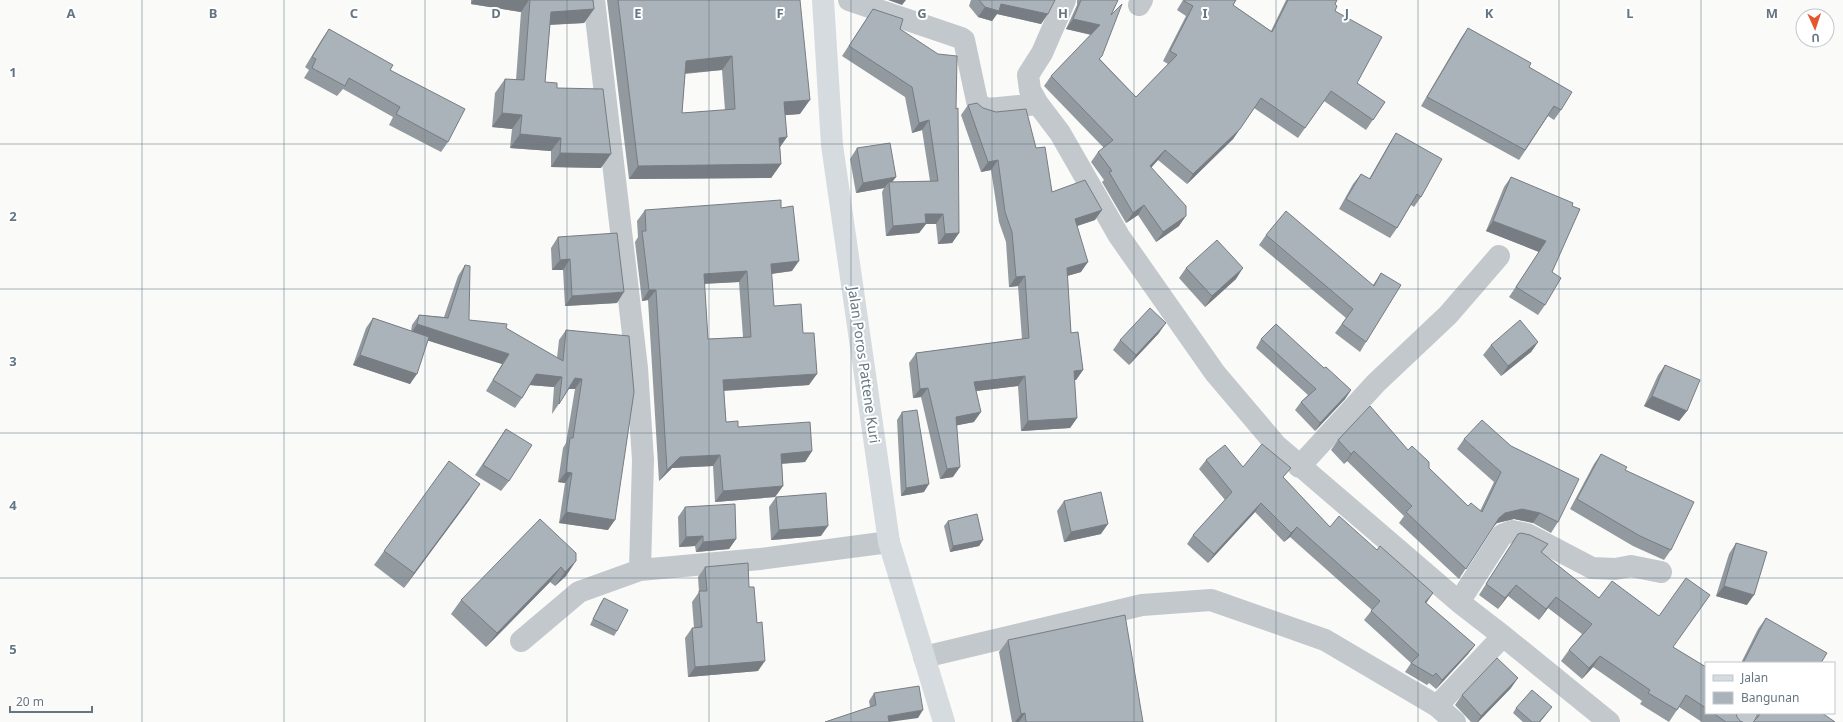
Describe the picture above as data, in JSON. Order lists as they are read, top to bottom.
{
  "streets": {
    "street": ["Jalan Poros Pattene Kuri"]
  },
  "legend": ["Jalan", "Bangunan"],
  "scale_bar": "20 m",
  "north": "bottom",
  "grid": {
    "columns": [
      "A",
      "B",
      "C",
      "D",
      "E",
      "F",
      "G",
      "H",
      "I",
      "J",
      "K",
      "L",
      "M"
    ],
    "rows": [
      "1",
      "2",
      "3",
      "4",
      "5"
    ]
  }
}
